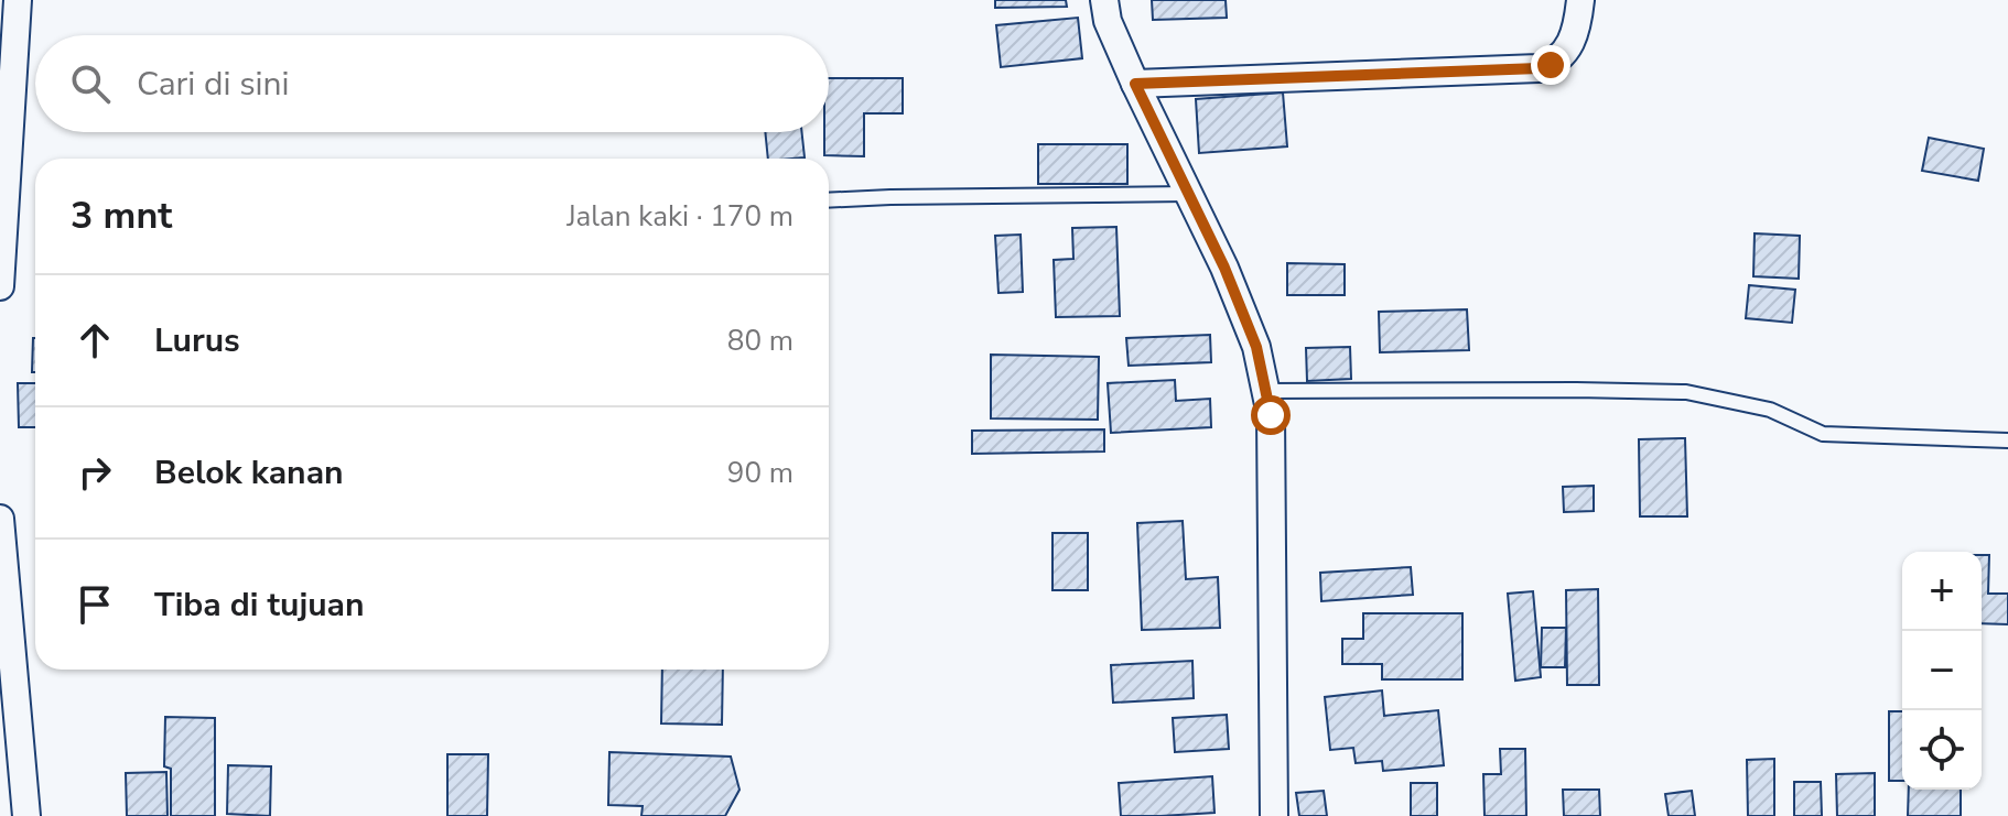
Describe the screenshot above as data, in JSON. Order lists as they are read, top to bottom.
{
  "page": {
    "search": "Cari di sini",
    "heading": ["3 mnt", "Jalan kaki · 170 m"],
    "list": [
      ["Lurus", "80 m"],
      ["Belok kanan", "90 m"],
      "Tiba di tujuan"
    ],
    "map_buttons": ["+", "−"]
  }
}
